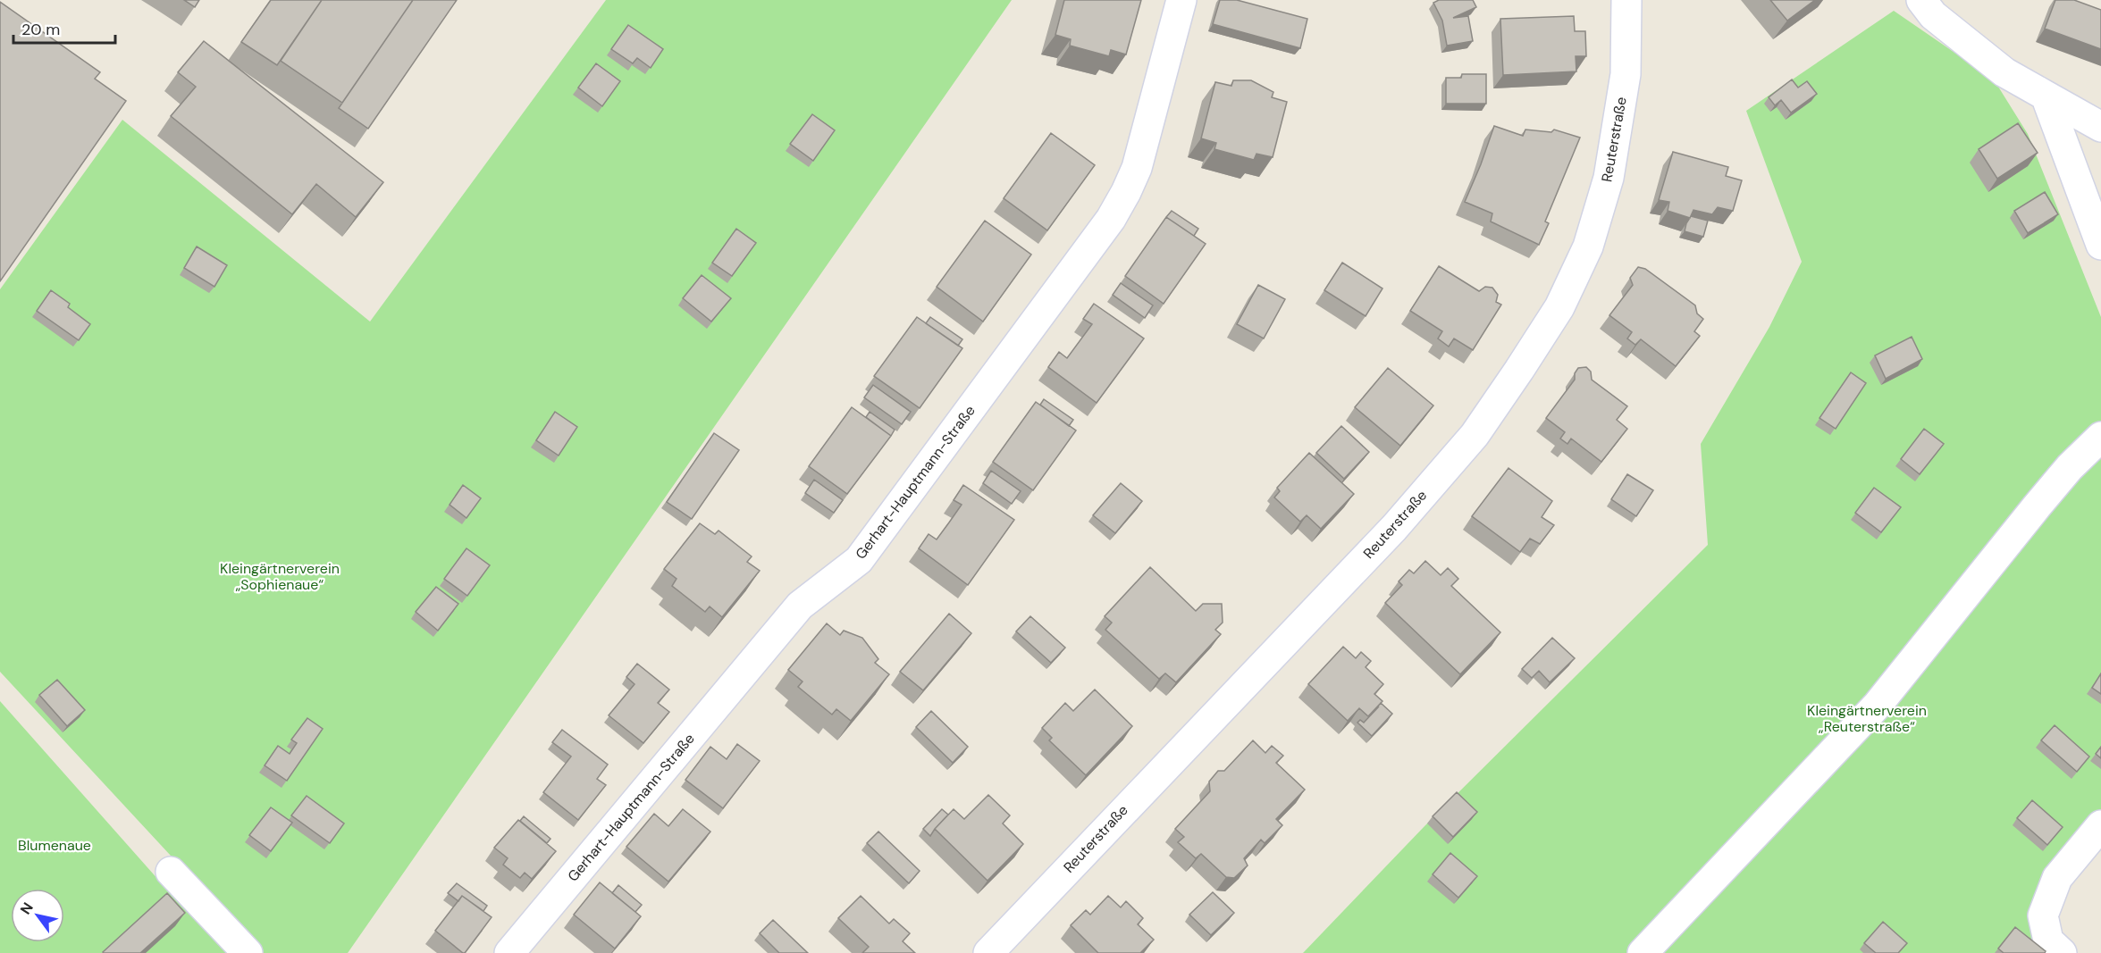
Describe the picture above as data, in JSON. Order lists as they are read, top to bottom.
{
  "streets": {
    "street": ["Reuterstraße", "Gerhart-Hauptmann-Straße"]
  },
  "parks": ["Kleingärtnerverein „Sophienaue“", "Kleingärtnerverein „Reuterstraße“", "Blumenaue"],
  "scale_bar": "20 m",
  "north": "top left"
}
